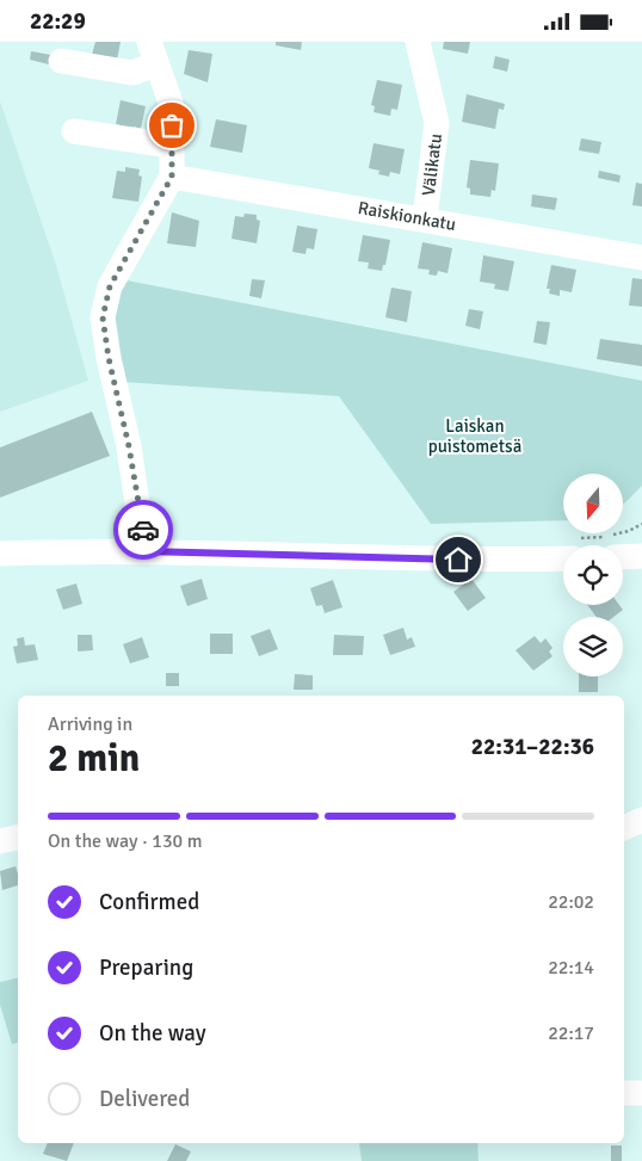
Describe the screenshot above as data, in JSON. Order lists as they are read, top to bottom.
{
  "streets": {
    "street": ["Välikatu", "Raiskionkatu"]
  },
  "crossings": [
    ["Välikatu", "Raiskionkatu"]
  ],
  "parks": ["Laiskan puistometsä"],
  "north": "bottom",
  "page": {
    "status": "22:29",
    "heading": ["2 min", "Arriving in", "22:31–22:36"],
    "bar": "On the way · 130 m",
    "list": [
      ["Confirmed", "22:02"],
      ["Preparing", "22:14"],
      ["On the way", "22:17"],
      "Delivered"
    ]
  }
}
